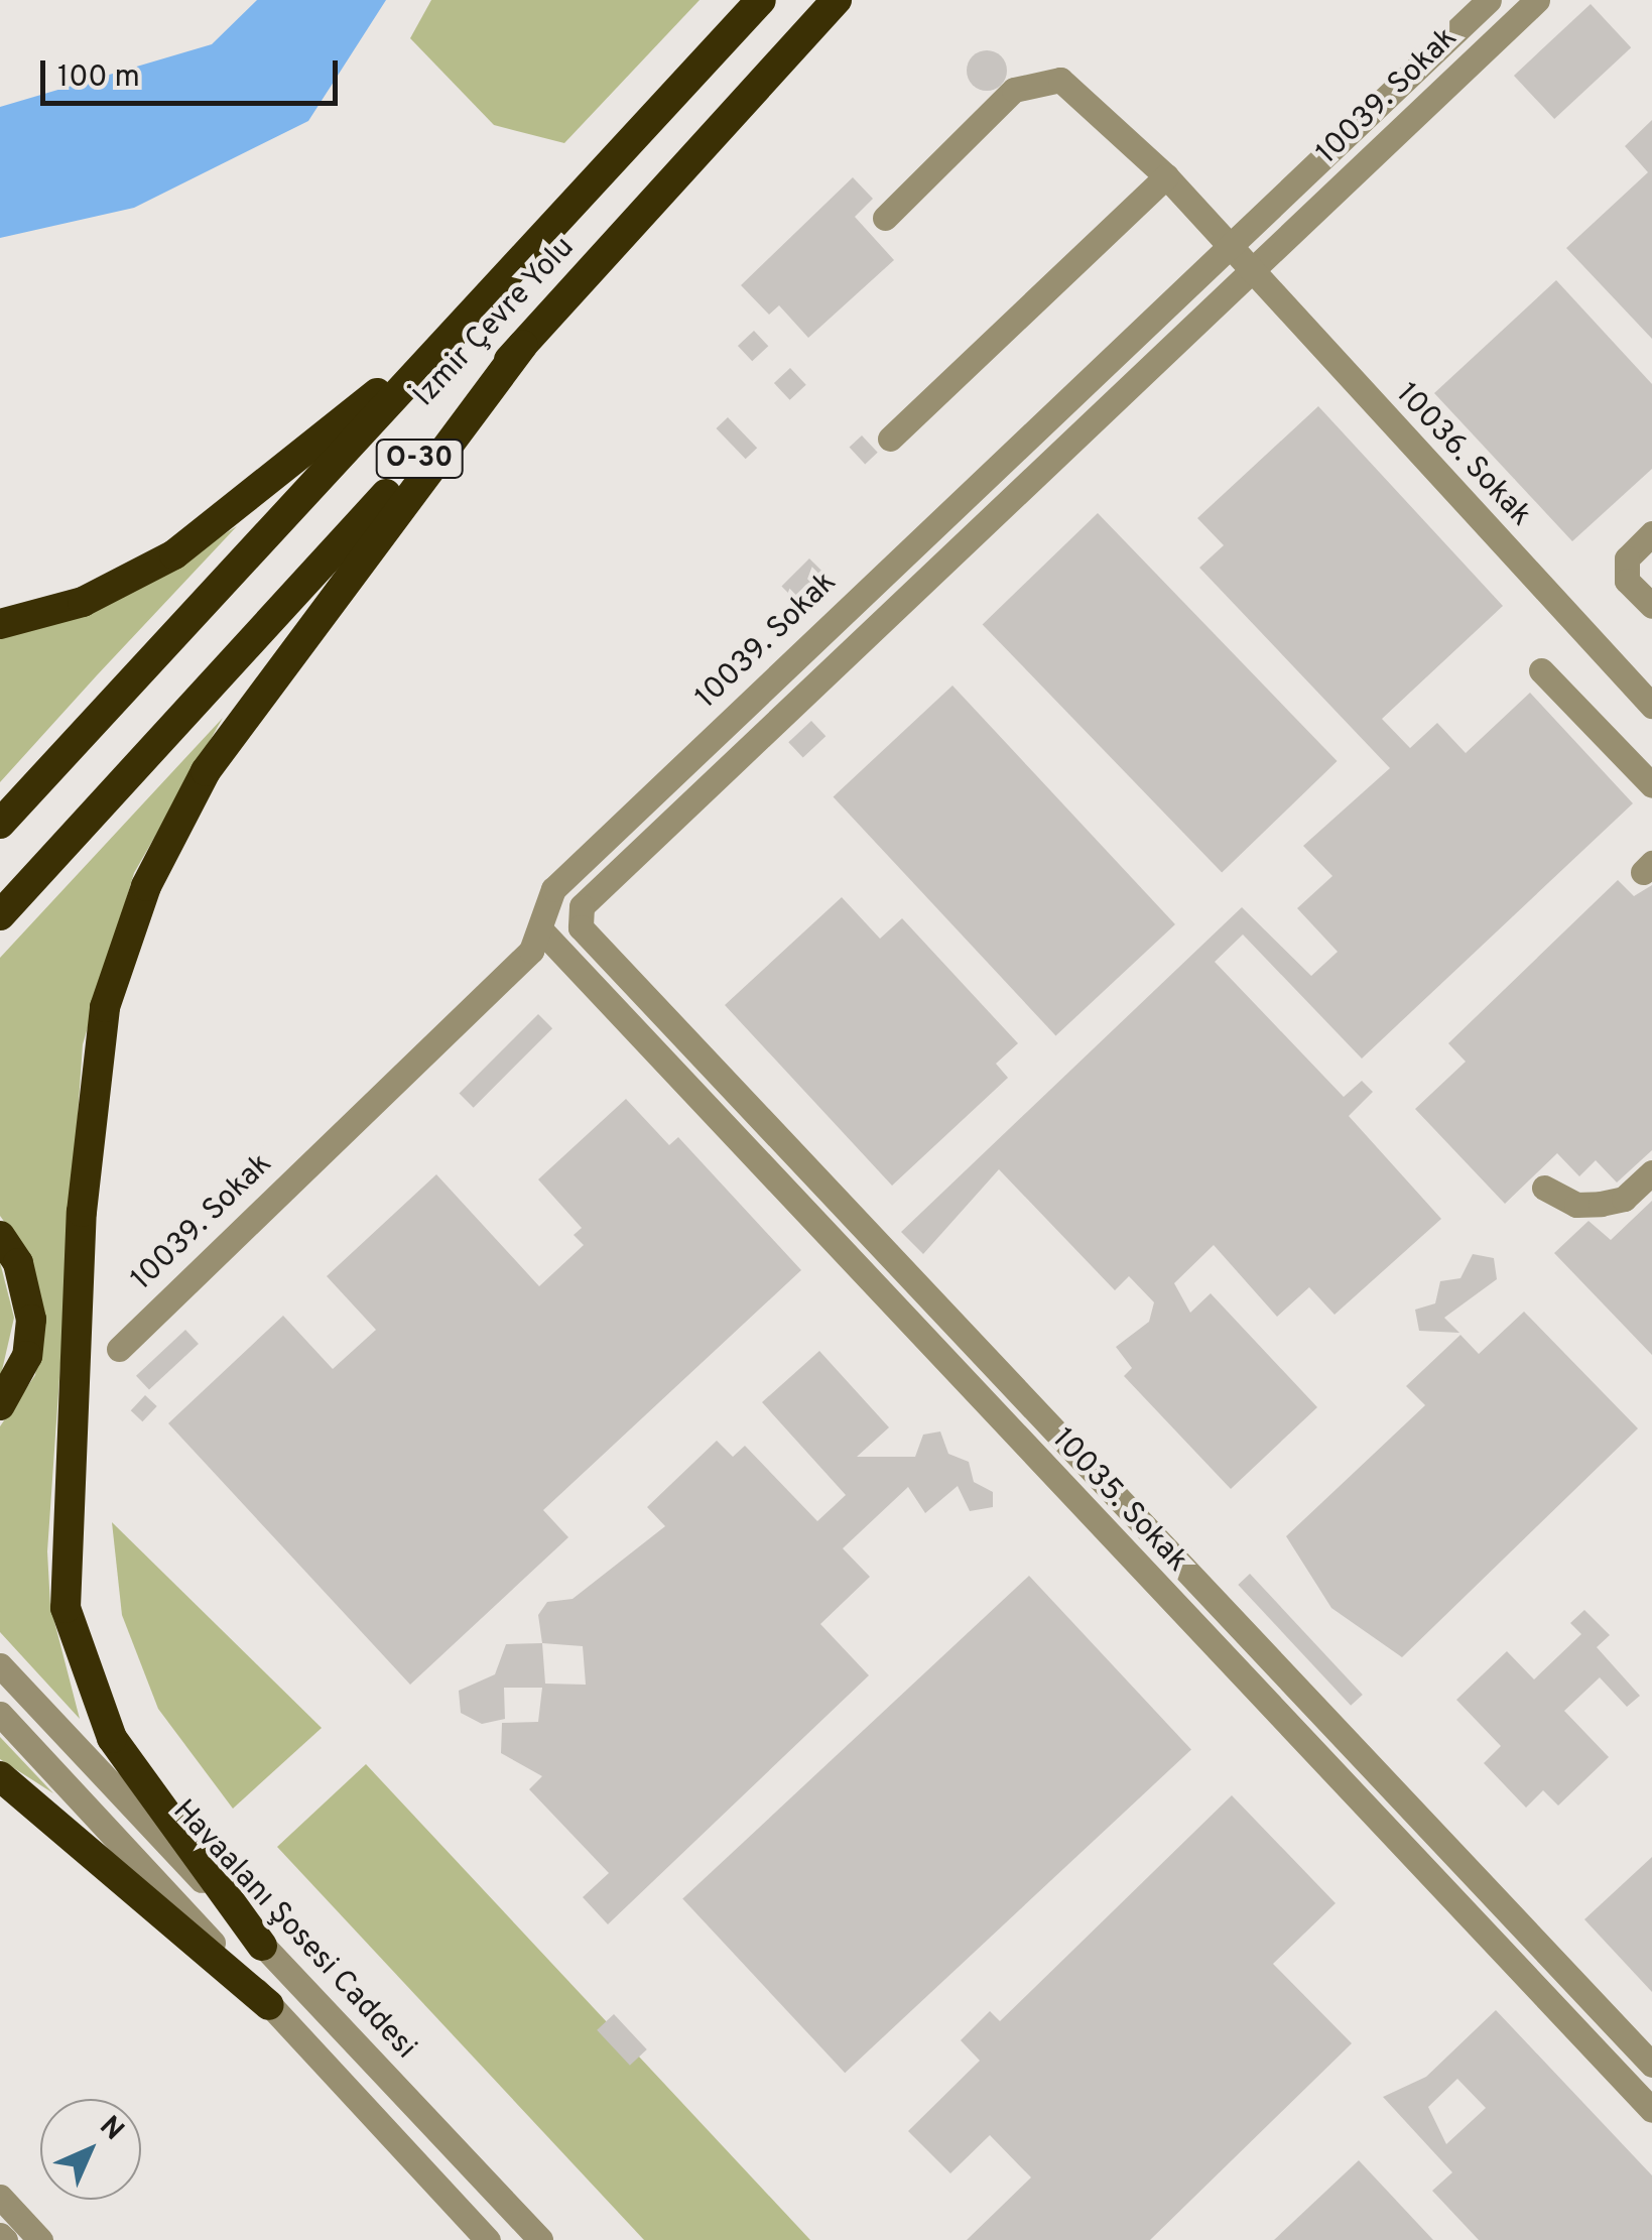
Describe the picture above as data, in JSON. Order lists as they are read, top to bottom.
{
  "streets": {
    "highway": ["İzmir Çevre Yolu", "O-30"],
    "street": [
      "10039. Sokak",
      "10036. Sokak",
      "10035. Sokak",
      "Havaalanı Şosesi Caddesi"
    ]
  },
  "crossings": [
    ["10039. Sokak", "10036. Sokak"],
    ["10039. Sokak", "10035. Sokak"]
  ],
  "scale_bar": "100 m",
  "north": "top right"
}
